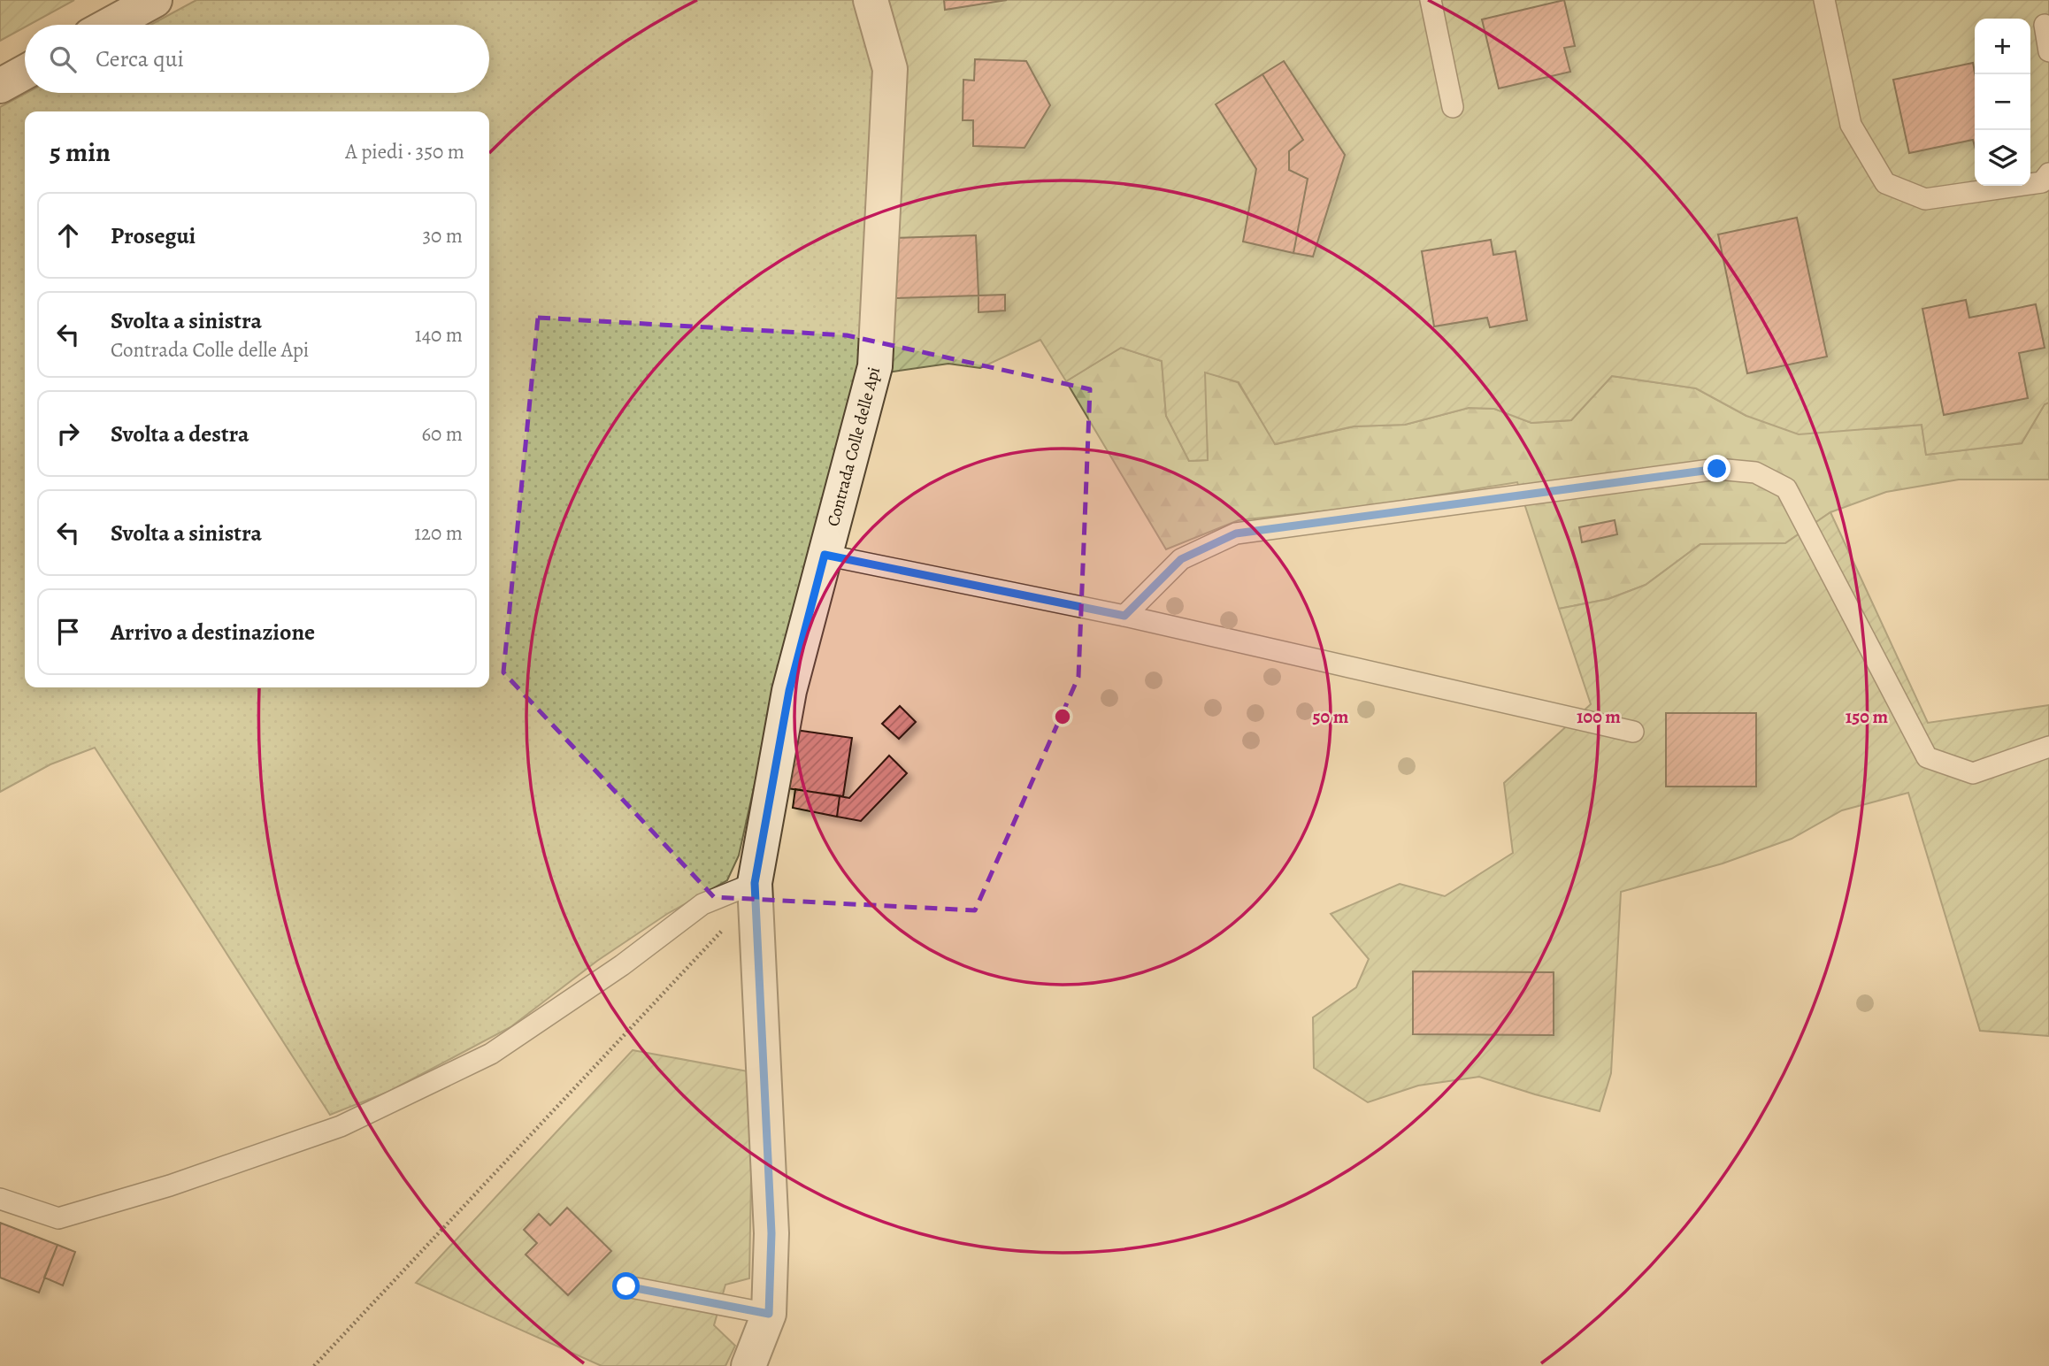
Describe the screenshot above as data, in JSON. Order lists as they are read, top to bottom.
{
  "streets": {
    "street": ["Contrada Colle delle Api"]
  },
  "page": {
    "map_buttons": ["+", "−"],
    "search": "Cerca qui",
    "heading": ["5 min", "A piedi · 350 m"],
    "list": [
      ["Prosegui", "30 m"],
      ["Svolta a sinistra", "Contrada Colle delle Api", "140 m"],
      ["Svolta a destra", "60 m"],
      ["Svolta a sinistra", "120 m"],
      "Arrivo a destinazione"
    ]
  },
  "rings": ["50 m", "100 m", "150 m"]
}
